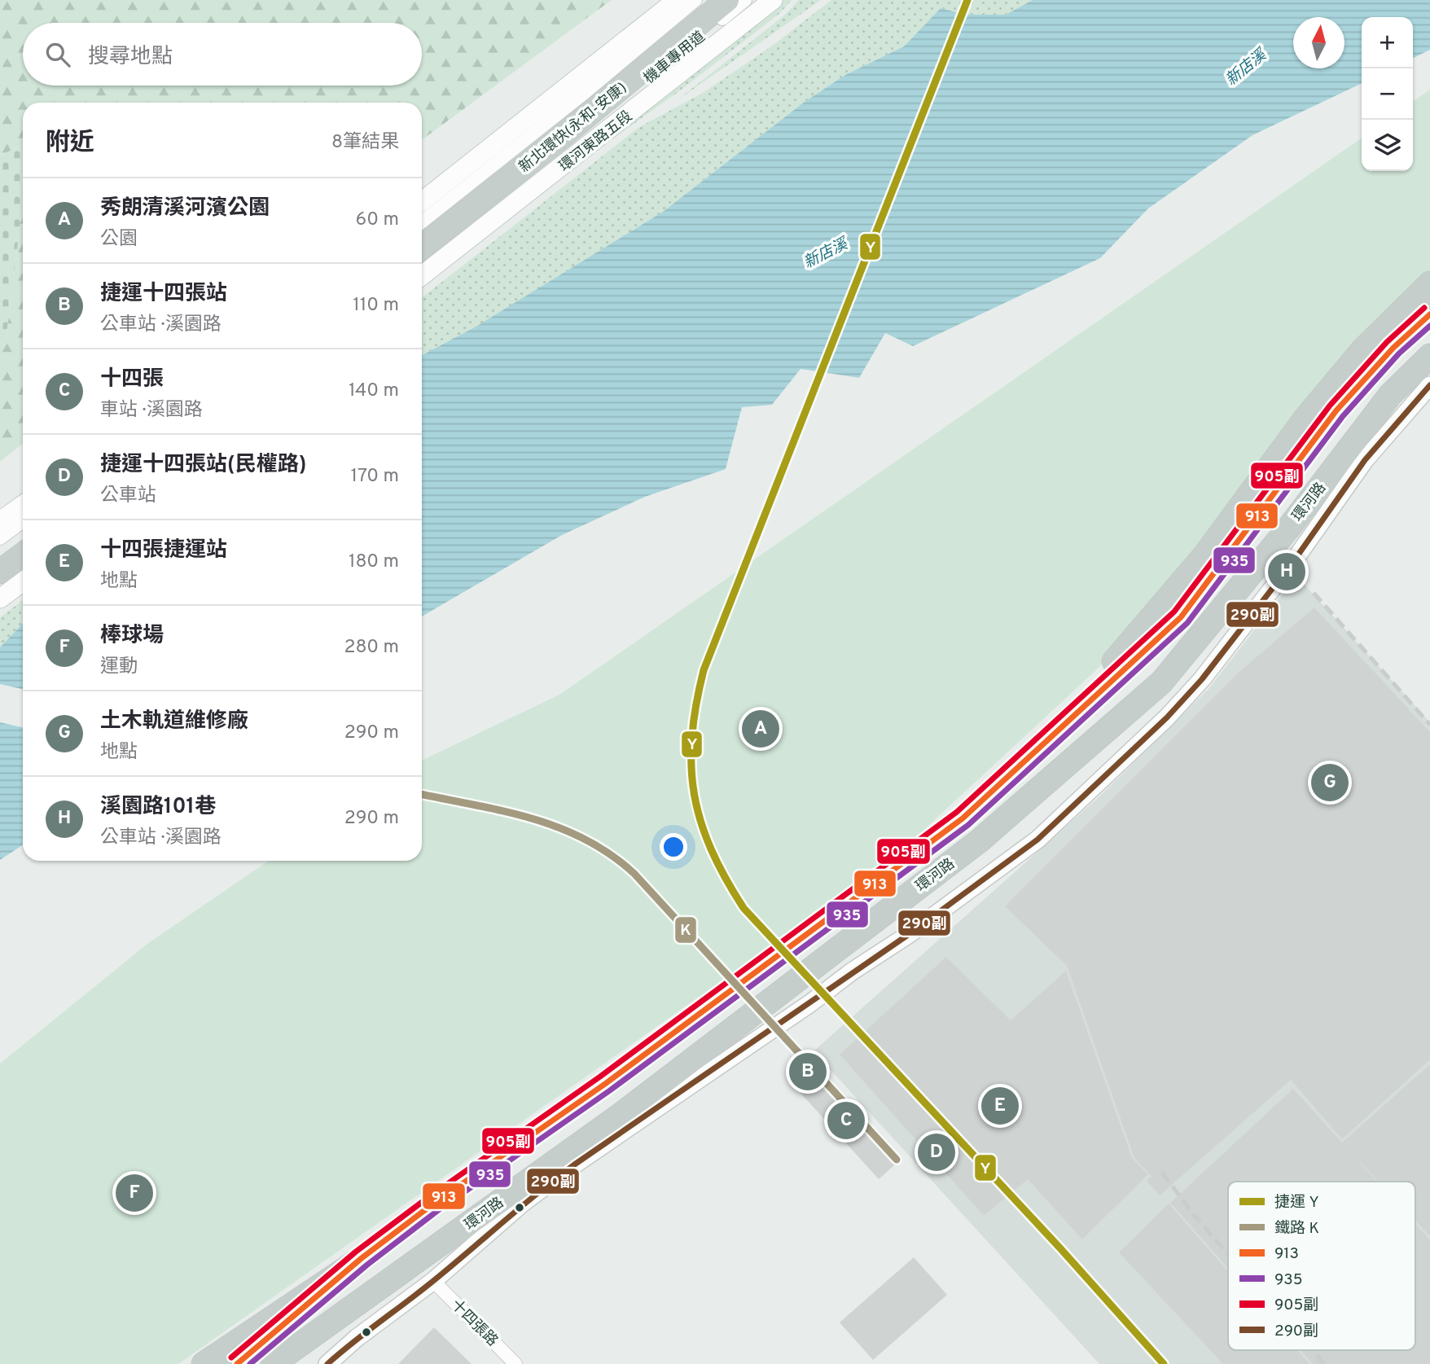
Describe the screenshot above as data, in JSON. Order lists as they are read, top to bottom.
{
  "streets": {
    "highway": ["新北環快(永和-安康)", "環河路"],
    "main road": ["環河東路五段"],
    "street": ["機車專用道", "十四張路"]
  },
  "water": ["新店溪"],
  "lines": [
    "metro line Y",
    "transit line 905副",
    "transit line 913",
    "transit line 935",
    "transit line 290副",
    "rail line K"
  ],
  "legend": [
    "捷運 Y",
    "鐵路 K",
    "913",
    "935",
    "905副",
    "290副"
  ],
  "north": "top",
  "page": {
    "map_buttons": ["+", "−"],
    "search": "搜尋地點",
    "heading": ["附近", "8筆結果"],
    "list": [
      {
        "mark": "A",
        "name": "秀朗清溪河濱公園",
        "note": "公園",
        "value": "60 m"
      },
      {
        "mark": "B",
        "name": "捷運十四張站",
        "note": "公車站 · 溪園路",
        "value": "110 m"
      },
      {
        "mark": "C",
        "name": "十四張",
        "note": "車站 · 溪園路",
        "value": "140 m"
      },
      {
        "mark": "D",
        "name": "捷運十四張站(民權路)",
        "note": "公車站",
        "value": "170 m"
      },
      {
        "mark": "E",
        "name": "十四張捷運站",
        "note": "地點",
        "value": "180 m"
      },
      {
        "mark": "F",
        "name": "棒球場",
        "note": "運動",
        "value": "280 m"
      },
      {
        "mark": "G",
        "name": "土木軌道維修廠",
        "note": "地點",
        "value": "290 m"
      },
      {
        "mark": "H",
        "name": "溪園路101巷",
        "note": "公車站 · 溪園路",
        "value": "290 m"
      }
    ],
    "pins": [
      "H",
      "A",
      "G",
      "B",
      "E",
      "C",
      "D",
      "F"
    ]
  }
}
